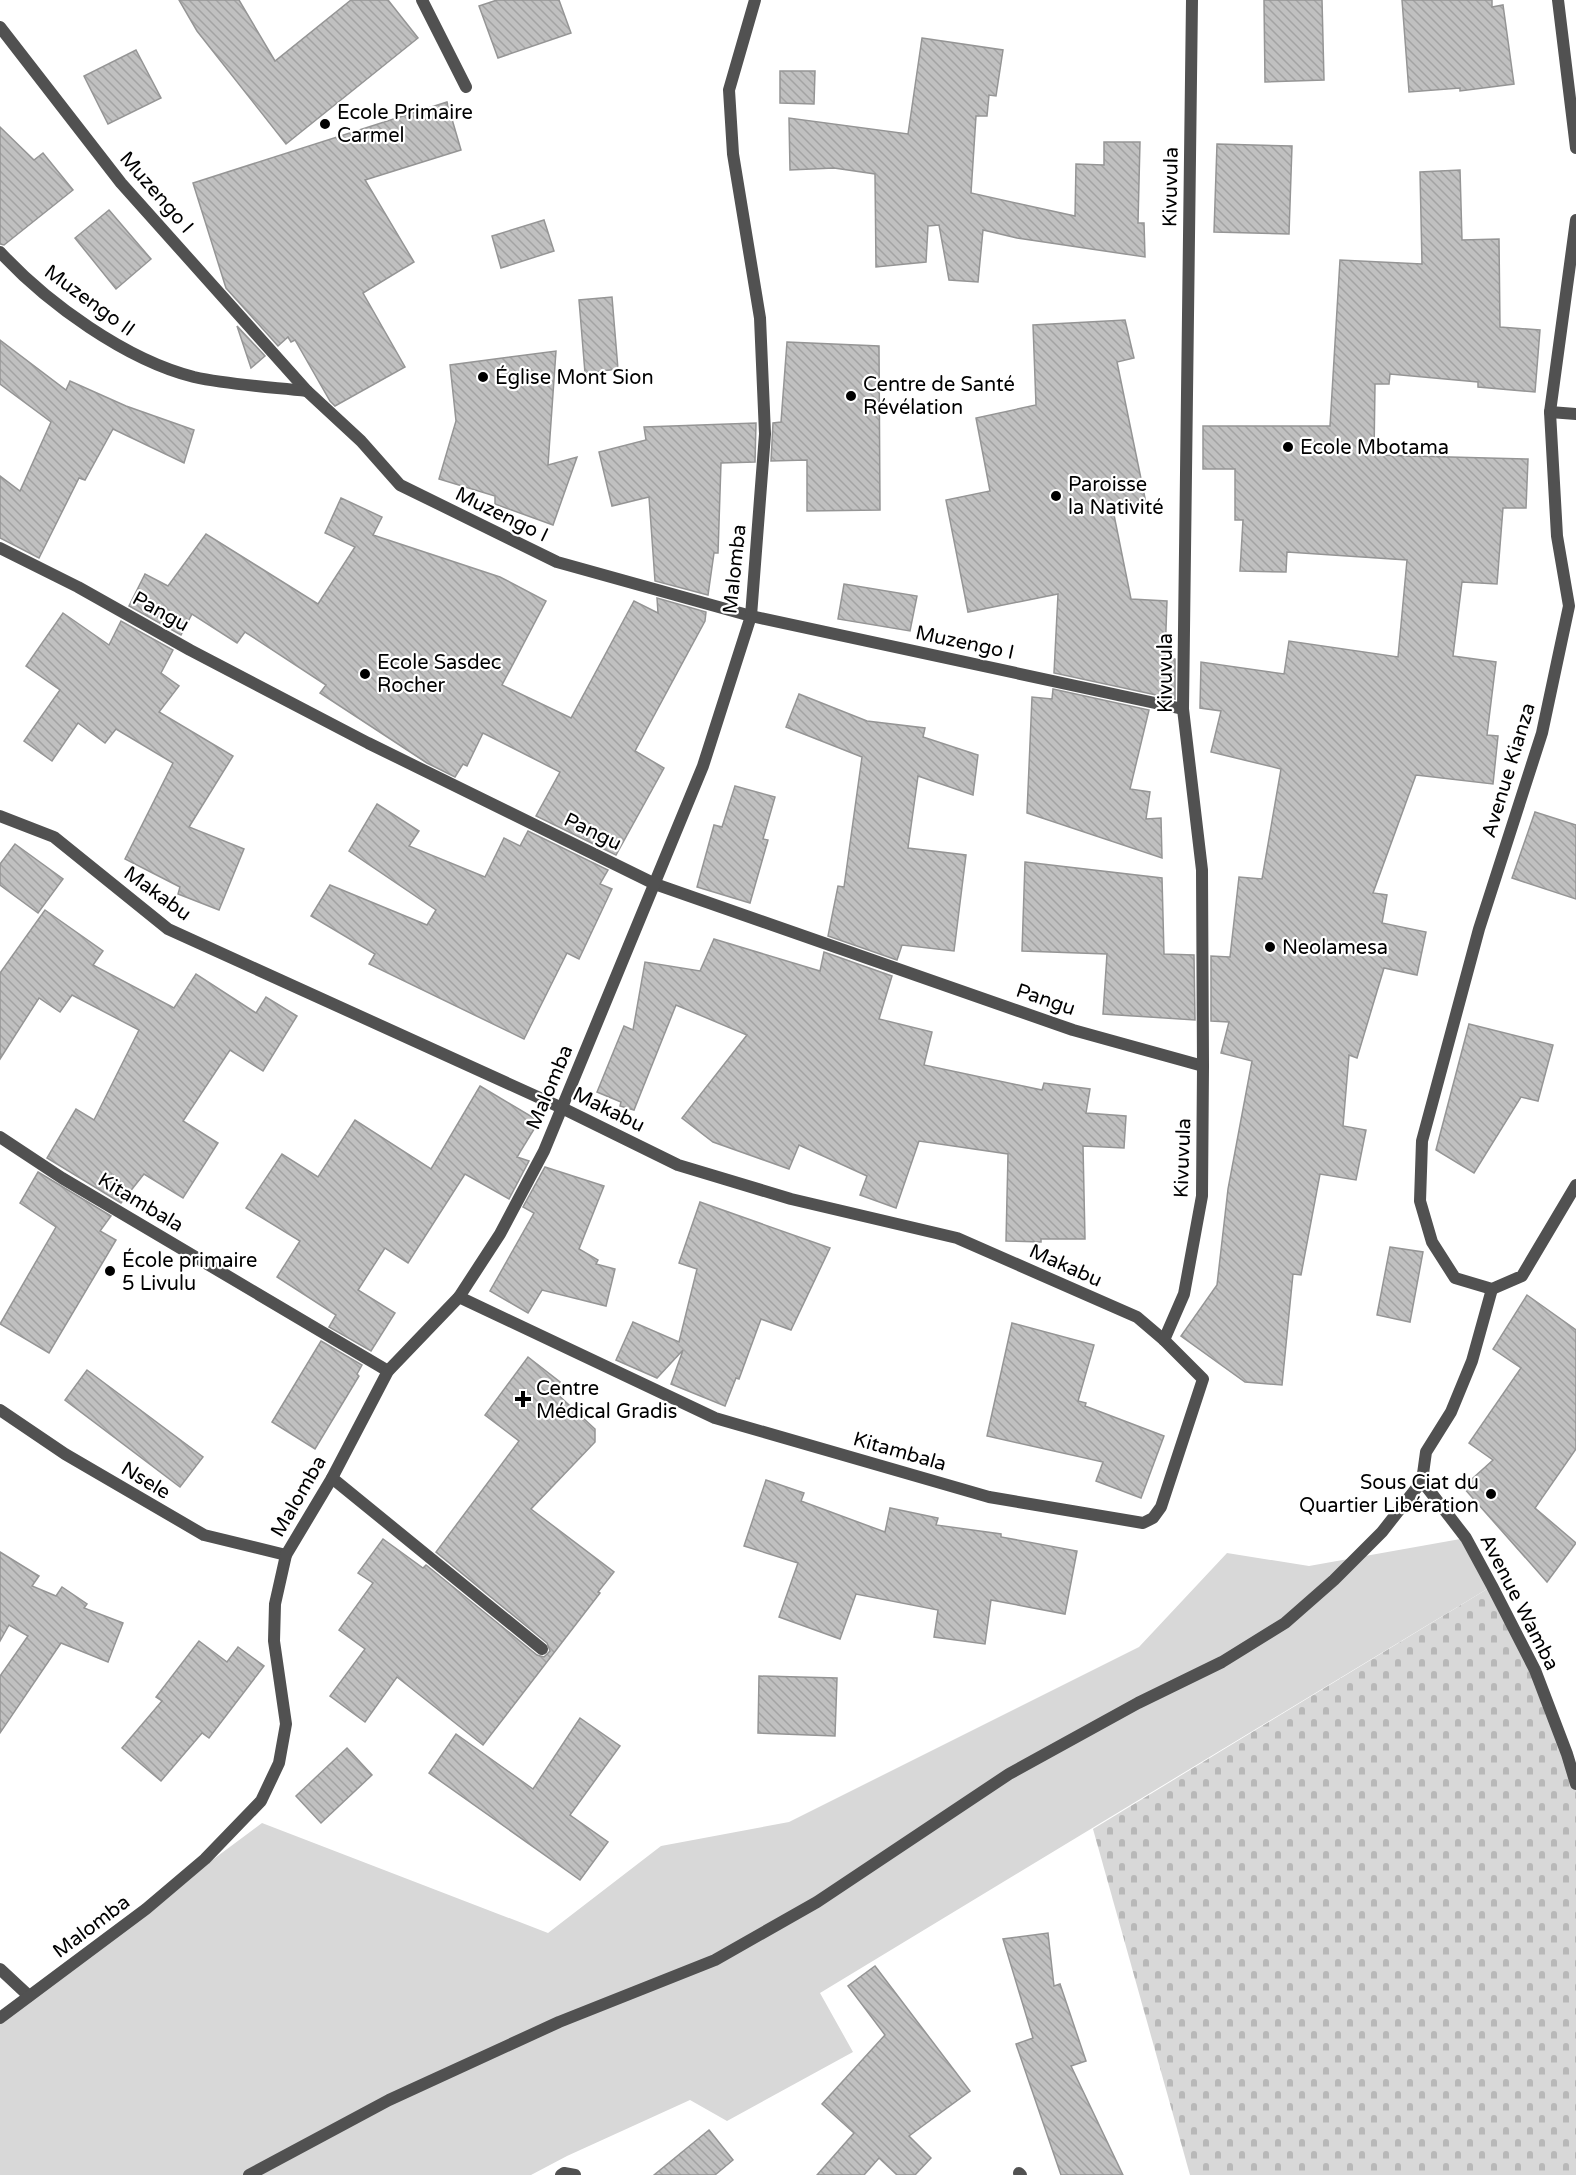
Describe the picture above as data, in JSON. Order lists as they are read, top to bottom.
{
  "streets": {
    "street": [
      "Kivuvula",
      "Muzengo I",
      "Muzengo II",
      "Malomba",
      "Pangu",
      "Avenue Kianza",
      "Makabu",
      "Kitambala",
      "Nsele",
      "Avenue Wamba"
    ]
  },
  "crossings": [
    ["Kivuvula", "Muzengo I"],
    ["Kivuvula", "Pangu"],
    ["Kivuvula", "Makabu"],
    ["Kivuvula", "Kitambala"],
    ["Muzengo I", "Muzengo II"],
    ["Muzengo I", "Malomba"],
    ["Malomba", "Pangu"],
    ["Malomba", "Makabu"],
    ["Malomba", "Kitambala"],
    ["Malomba", "Nsele"],
    ["Makabu", "Kitambala"]
  ],
  "places": {
    "other": [
      "Ecole Primaire Carmel",
      "Église Mont Sion",
      "Centre de Santé Révélation",
      "Ecole Mbotama",
      "Paroisse la Nativité",
      "Ecole Sasdec Rocher",
      "Neolamesa",
      "École primaire 5 Livulu",
      "Sous Ciat du Quartier Libération"
    ],
    "health": ["Centre Médical Gradis"]
  }
}
